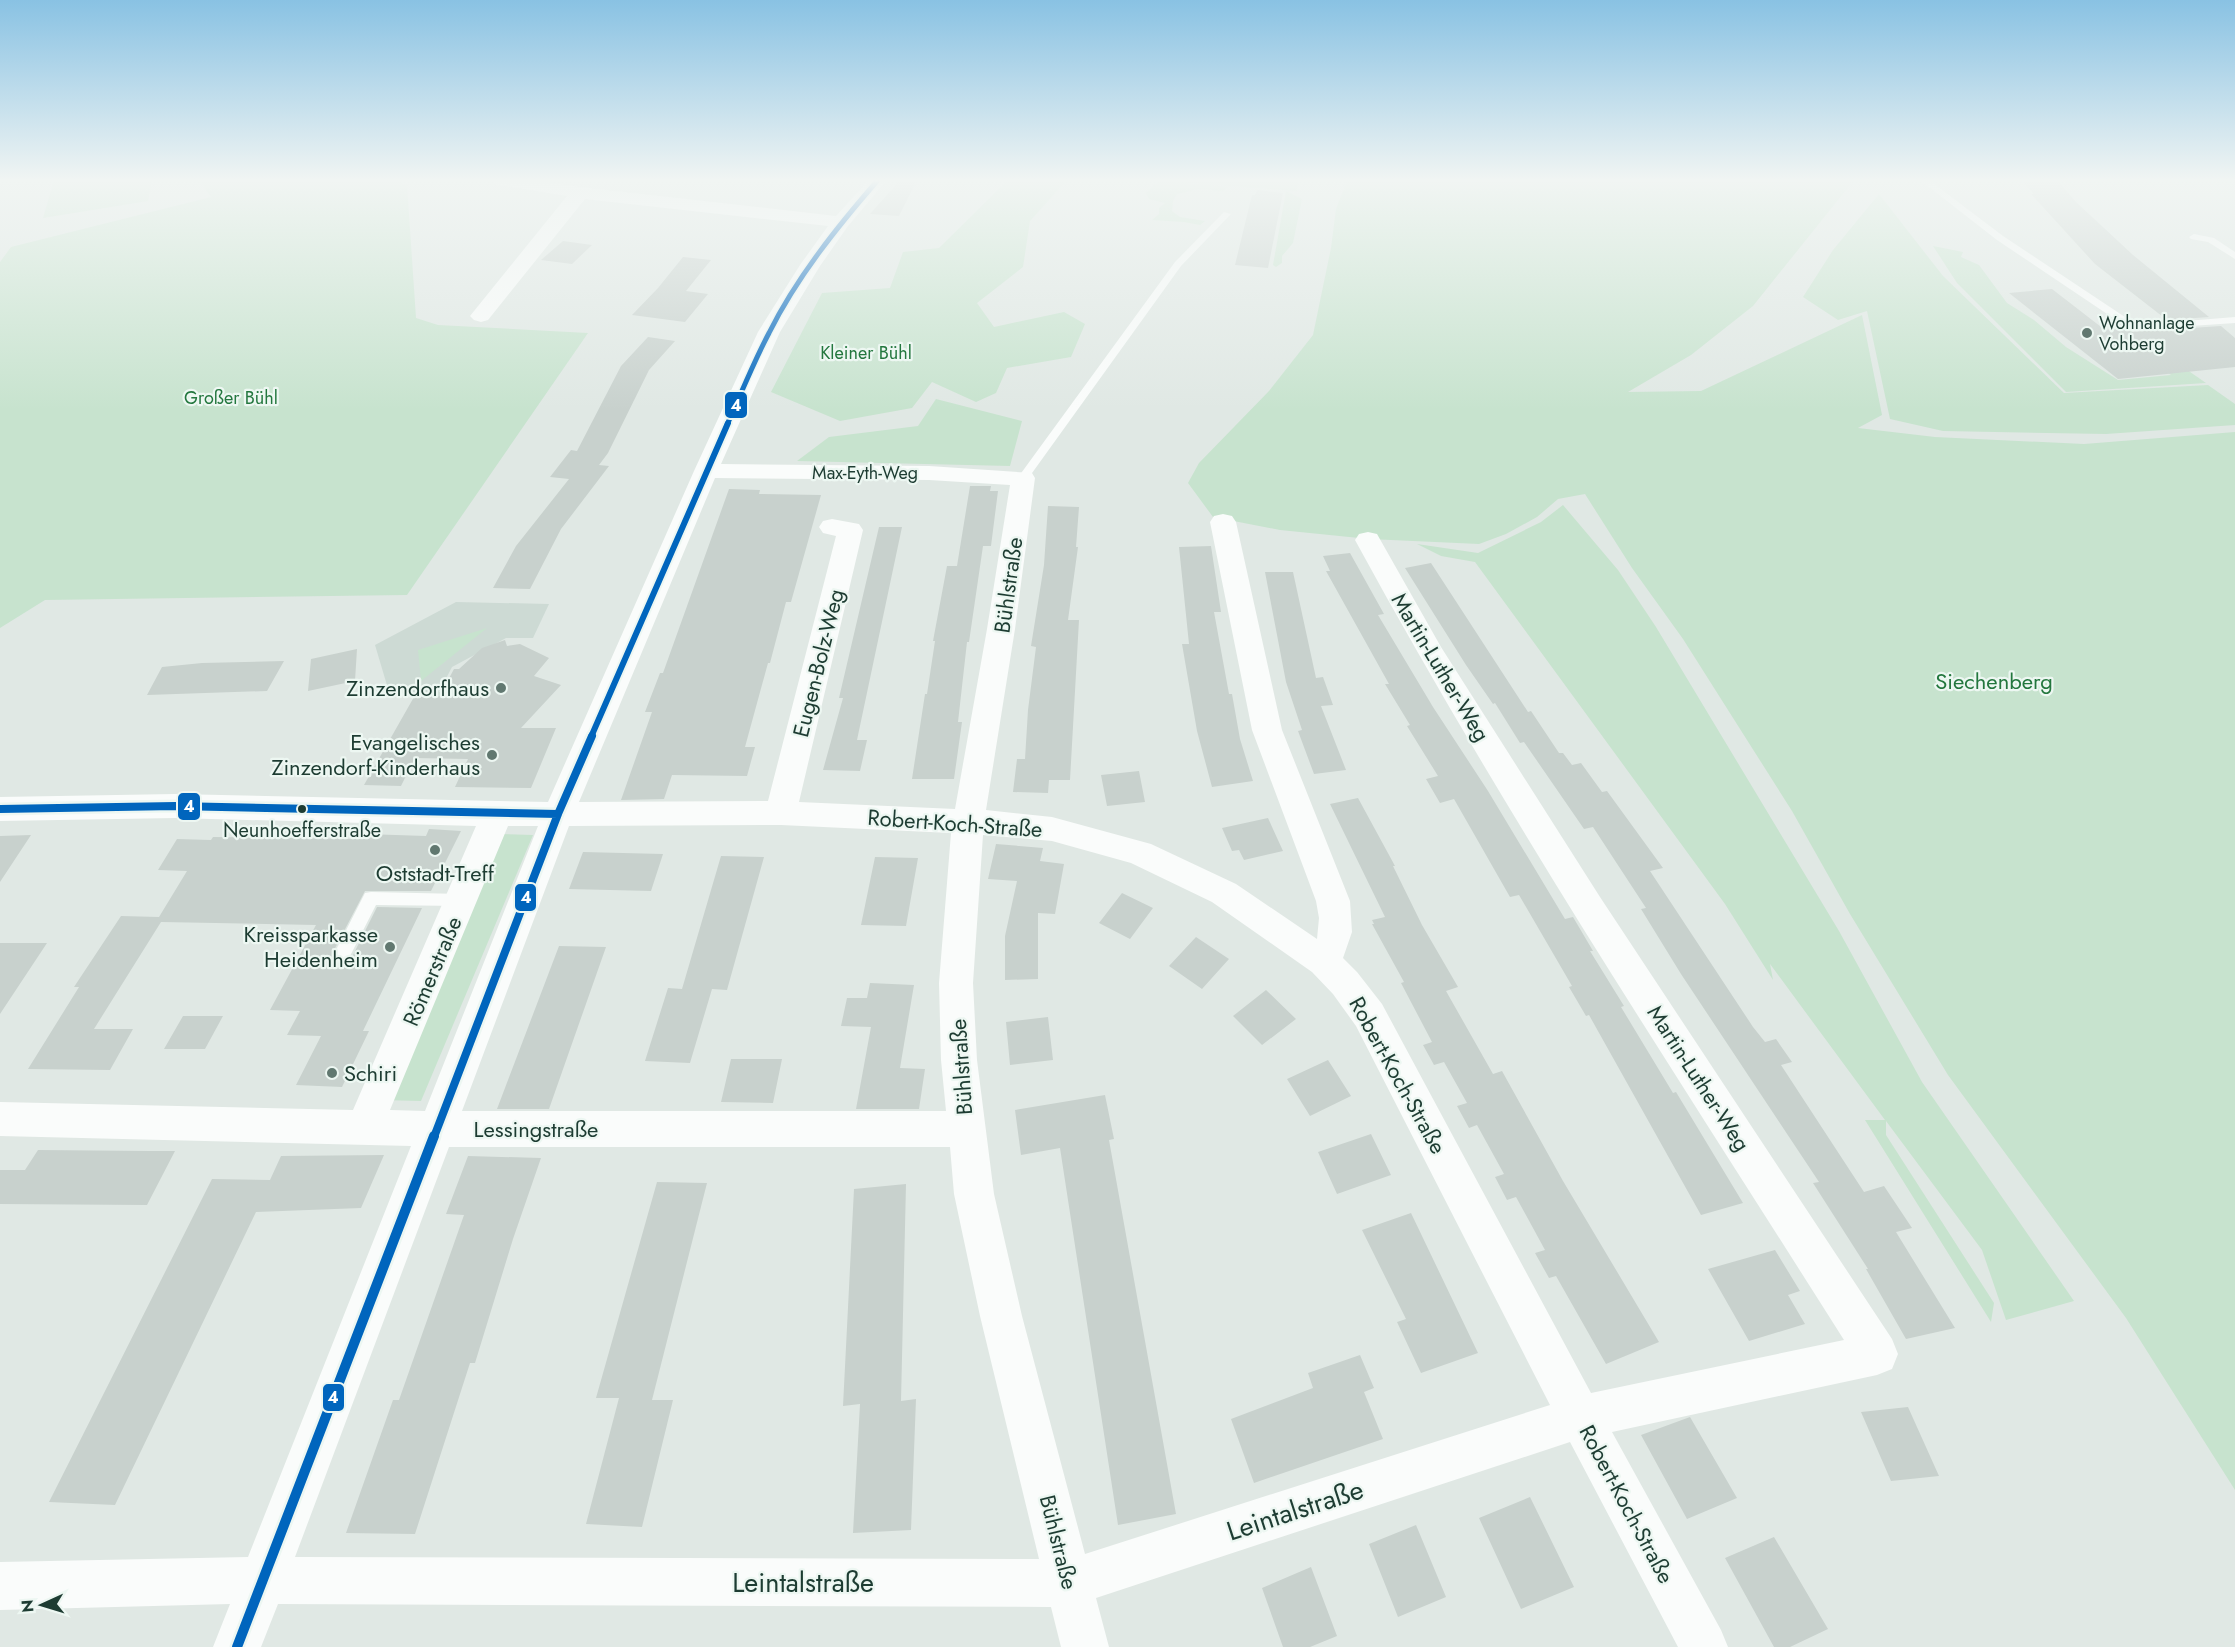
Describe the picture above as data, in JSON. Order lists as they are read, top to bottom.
{
  "streets": {
    "street": [
      "Max-Eyth-Weg",
      "Bühlstraße",
      "Eugen-Bolz-Weg",
      "Martin-Luther-Weg",
      "Robert-Koch-Straße",
      "Römerstraße",
      "Lessingstraße",
      "Leintalstraße"
    ]
  },
  "crossings": [
    ["Max-Eyth-Weg", "Bühlstraße"],
    ["Bühlstraße", "Robert-Koch-Straße"],
    ["Bühlstraße", "Lessingstraße"],
    ["Bühlstraße", "Leintalstraße"],
    ["Eugen-Bolz-Weg", "Robert-Koch-Straße"],
    ["Martin-Luther-Weg", "Robert-Koch-Straße"],
    ["Martin-Luther-Weg", "Leintalstraße"],
    ["Robert-Koch-Straße", "Leintalstraße"],
    ["Römerstraße", "Lessingstraße"]
  ],
  "parks": ["Kleiner Bühl", "Großer Bühl", "Siechenberg"],
  "places": [
    "Wohnanlage Vohberg",
    "Zinzendorfhaus",
    "Evangelisches Zinzendorf-Kinderhaus",
    "Neunhoefferstraße",
    "Oststadt-Treff",
    "Kreissparkasse Heidenheim",
    "Schiri"
  ],
  "lines": ["transit line 4"],
  "north": "left"
}
